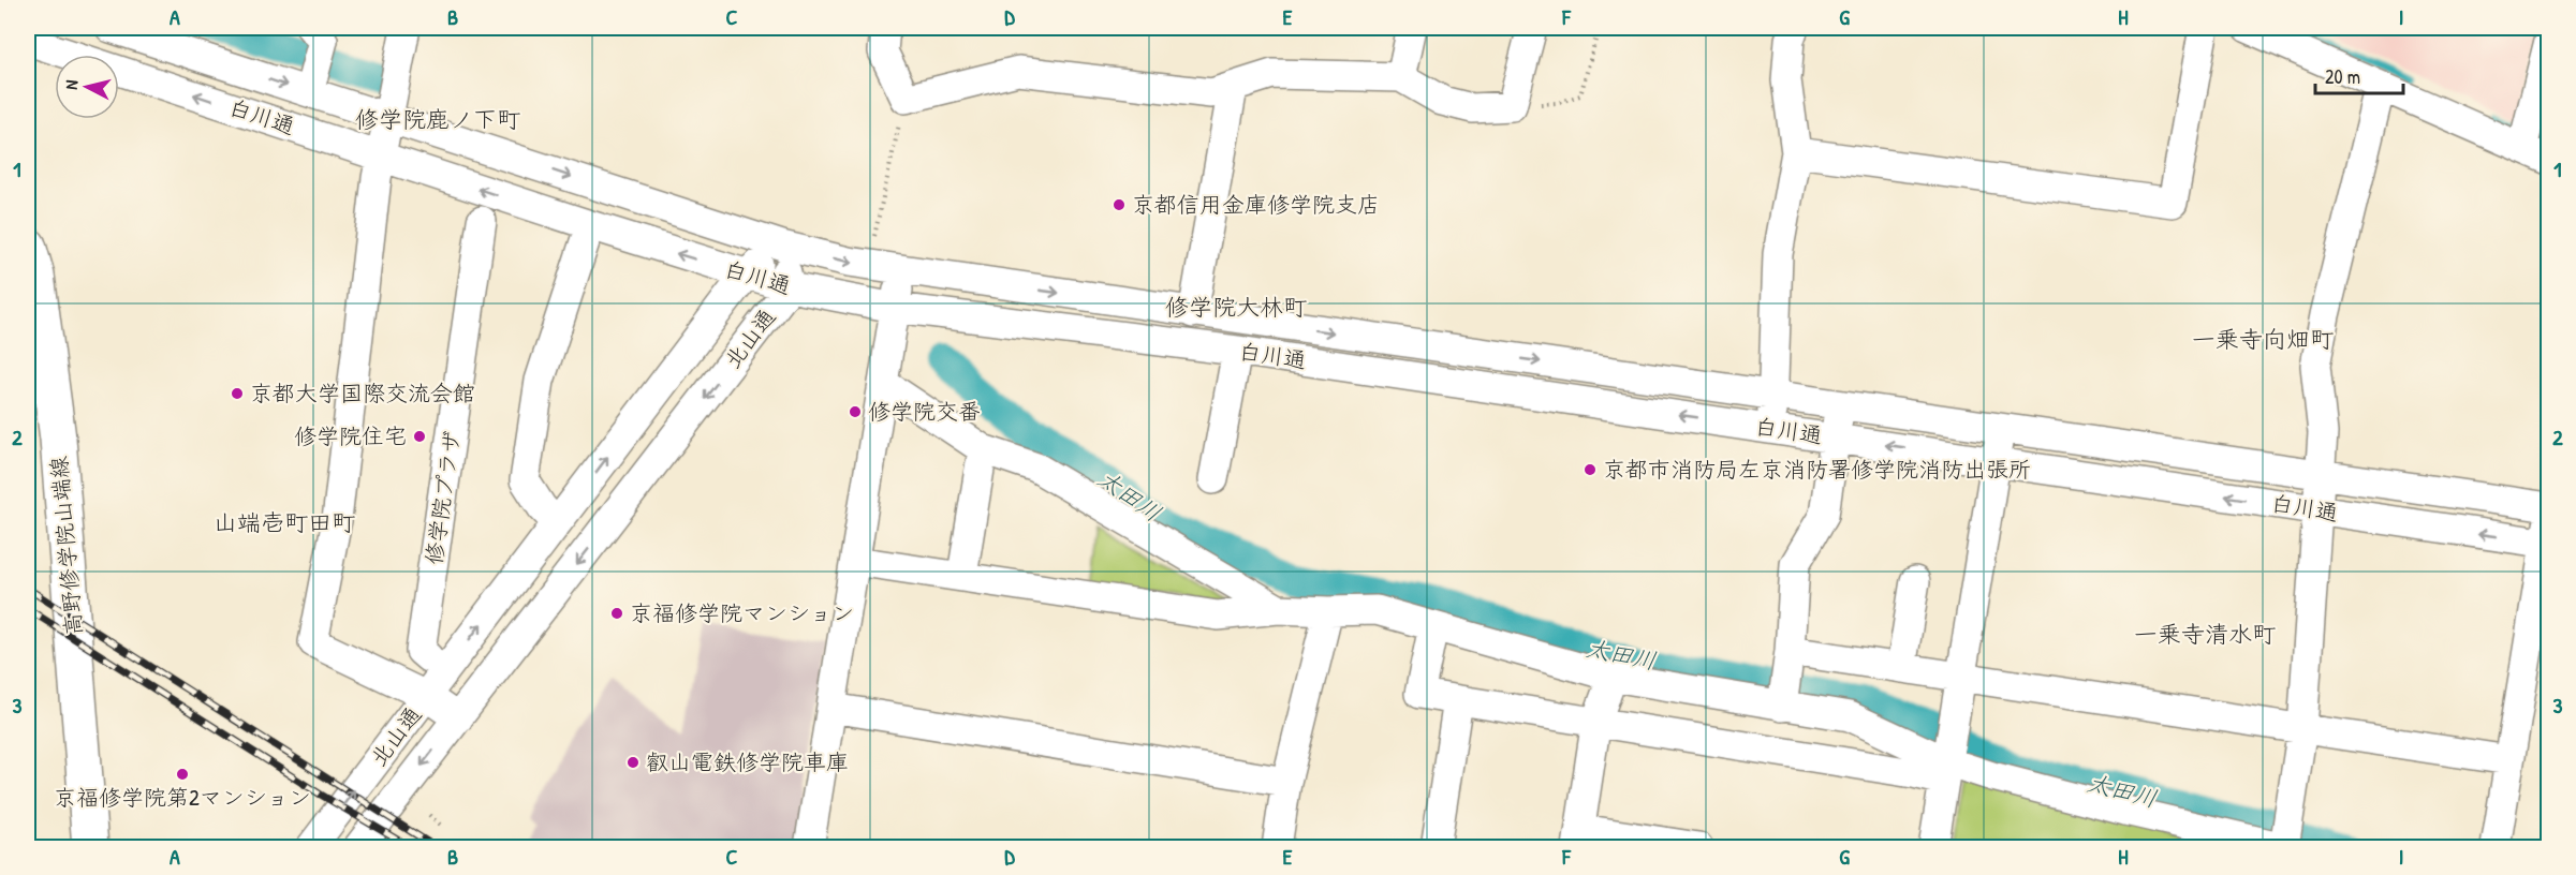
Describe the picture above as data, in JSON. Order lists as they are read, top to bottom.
{
  "streets": {
    "main road": ["高野修学院山端線"],
    "street": ["白川通", "北山通", "修学院プラザ"]
  },
  "crossings": [
    ["白川通", "北山通"]
  ],
  "districts": [
    "修学院鹿ノ下町",
    "修学院大林町",
    "一乗寺向畑町",
    "山端壱町田町",
    "一乗寺清水町"
  ],
  "water": ["太田川"],
  "places": [
    "京都信用金庫修学院支店",
    "京都大学国際交流会館",
    "修学院交番",
    "修学院住宅",
    "京都市消防局左京消防署修学院消防出張所",
    "京福修学院マンション",
    "叡山電鉄修学院車庫",
    "京福修学院第2マンション"
  ],
  "scale_bar": "20 m",
  "north": "left",
  "grid": {
    "columns": [
      "A",
      "B",
      "C",
      "D",
      "E",
      "F",
      "G",
      "H",
      "I"
    ],
    "rows": ["1", "2", "3"]
  }
}
